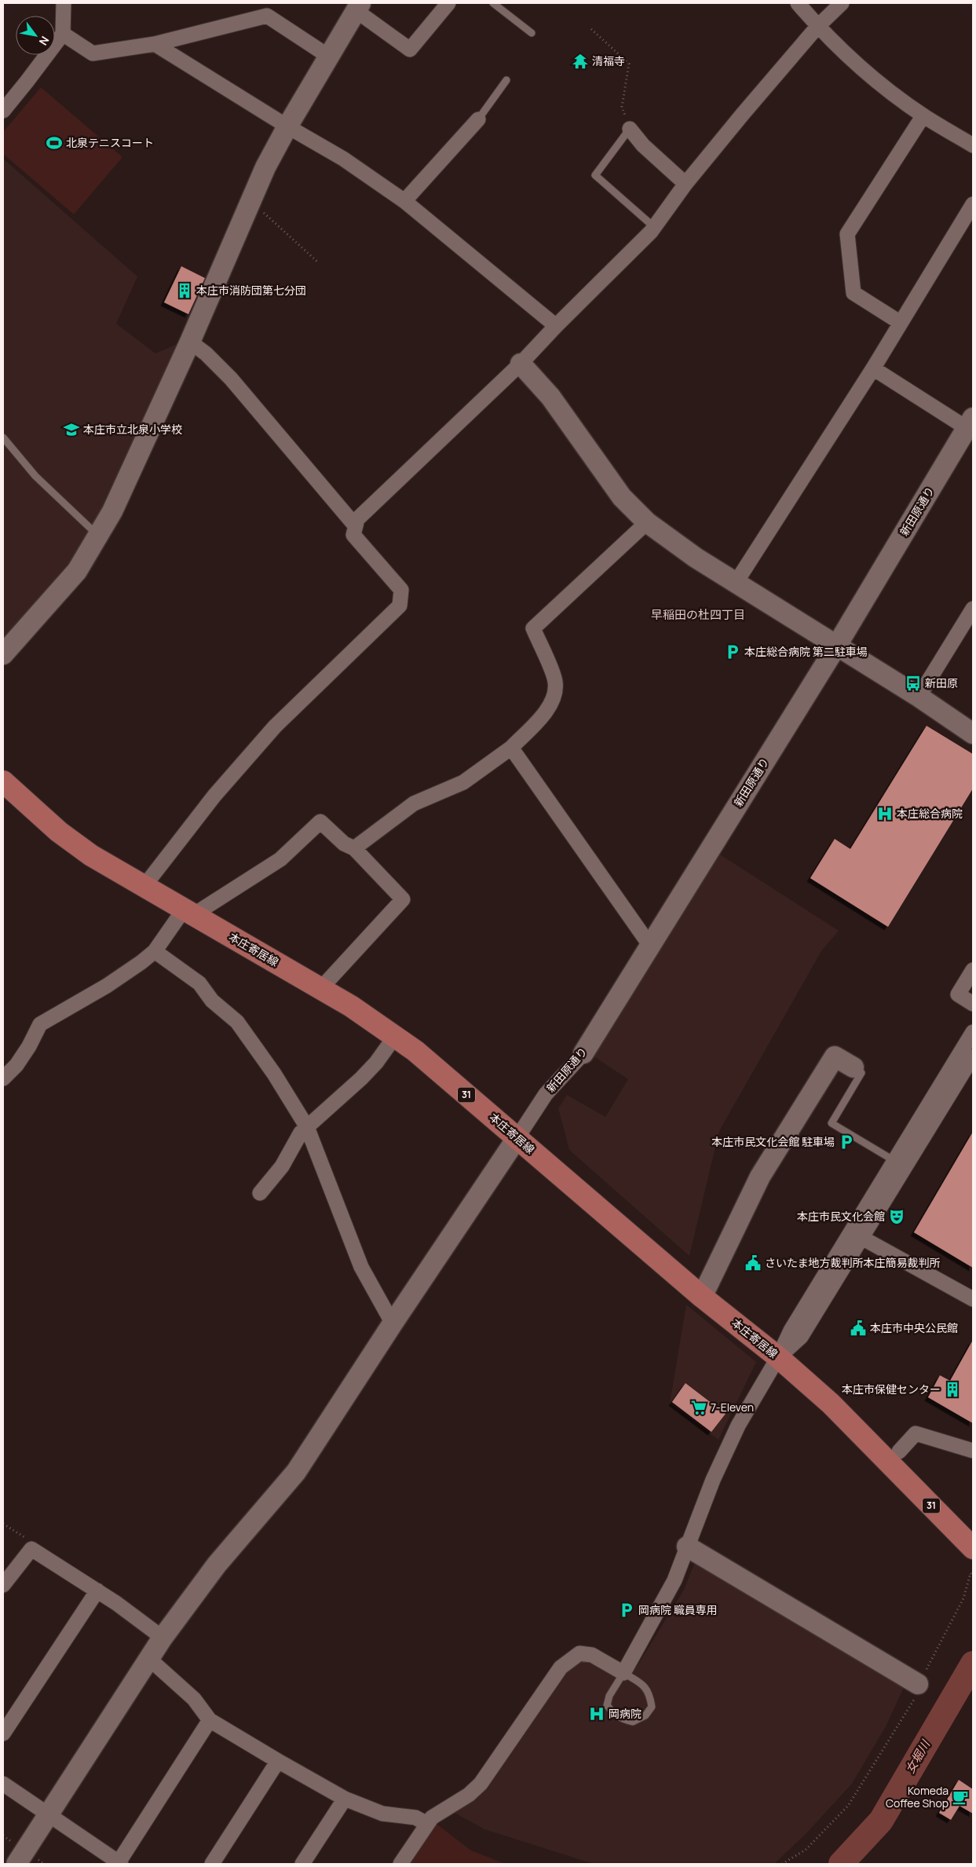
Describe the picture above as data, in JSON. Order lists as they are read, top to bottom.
{
  "streets": {
    "main road": ["本庄寄居線", "31"],
    "street": ["新田原通り"]
  },
  "crossings": [
    ["新田原通り", "本庄寄居線"]
  ],
  "districts": ["早稲田の杜四丁目"],
  "water": ["女堀川"],
  "places": {
    "temple": ["清福寺"],
    "sports": ["北泉テニスコート"],
    "building": ["本庄市消防団第七分団", "本庄市保健センター"],
    "school or university": ["本庄市立北泉小学校"],
    "parking": ["本庄総合病院 第二駐車場", "本庄市民文化会館 駐車場", "岡病院 職員専用"],
    "bus stop": ["新田原"],
    "hospital": ["本庄総合病院", "岡病院"],
    "theatre": ["本庄市民文化会館"],
    "public building": ["さいたま地方裁判所本庄簡易裁判所", "本庄市中央公民館"],
    "supermarket": ["7-Eleven"],
    "cafe": ["Komeda Coffee Shop"]
  },
  "north": "bottom right"
}
